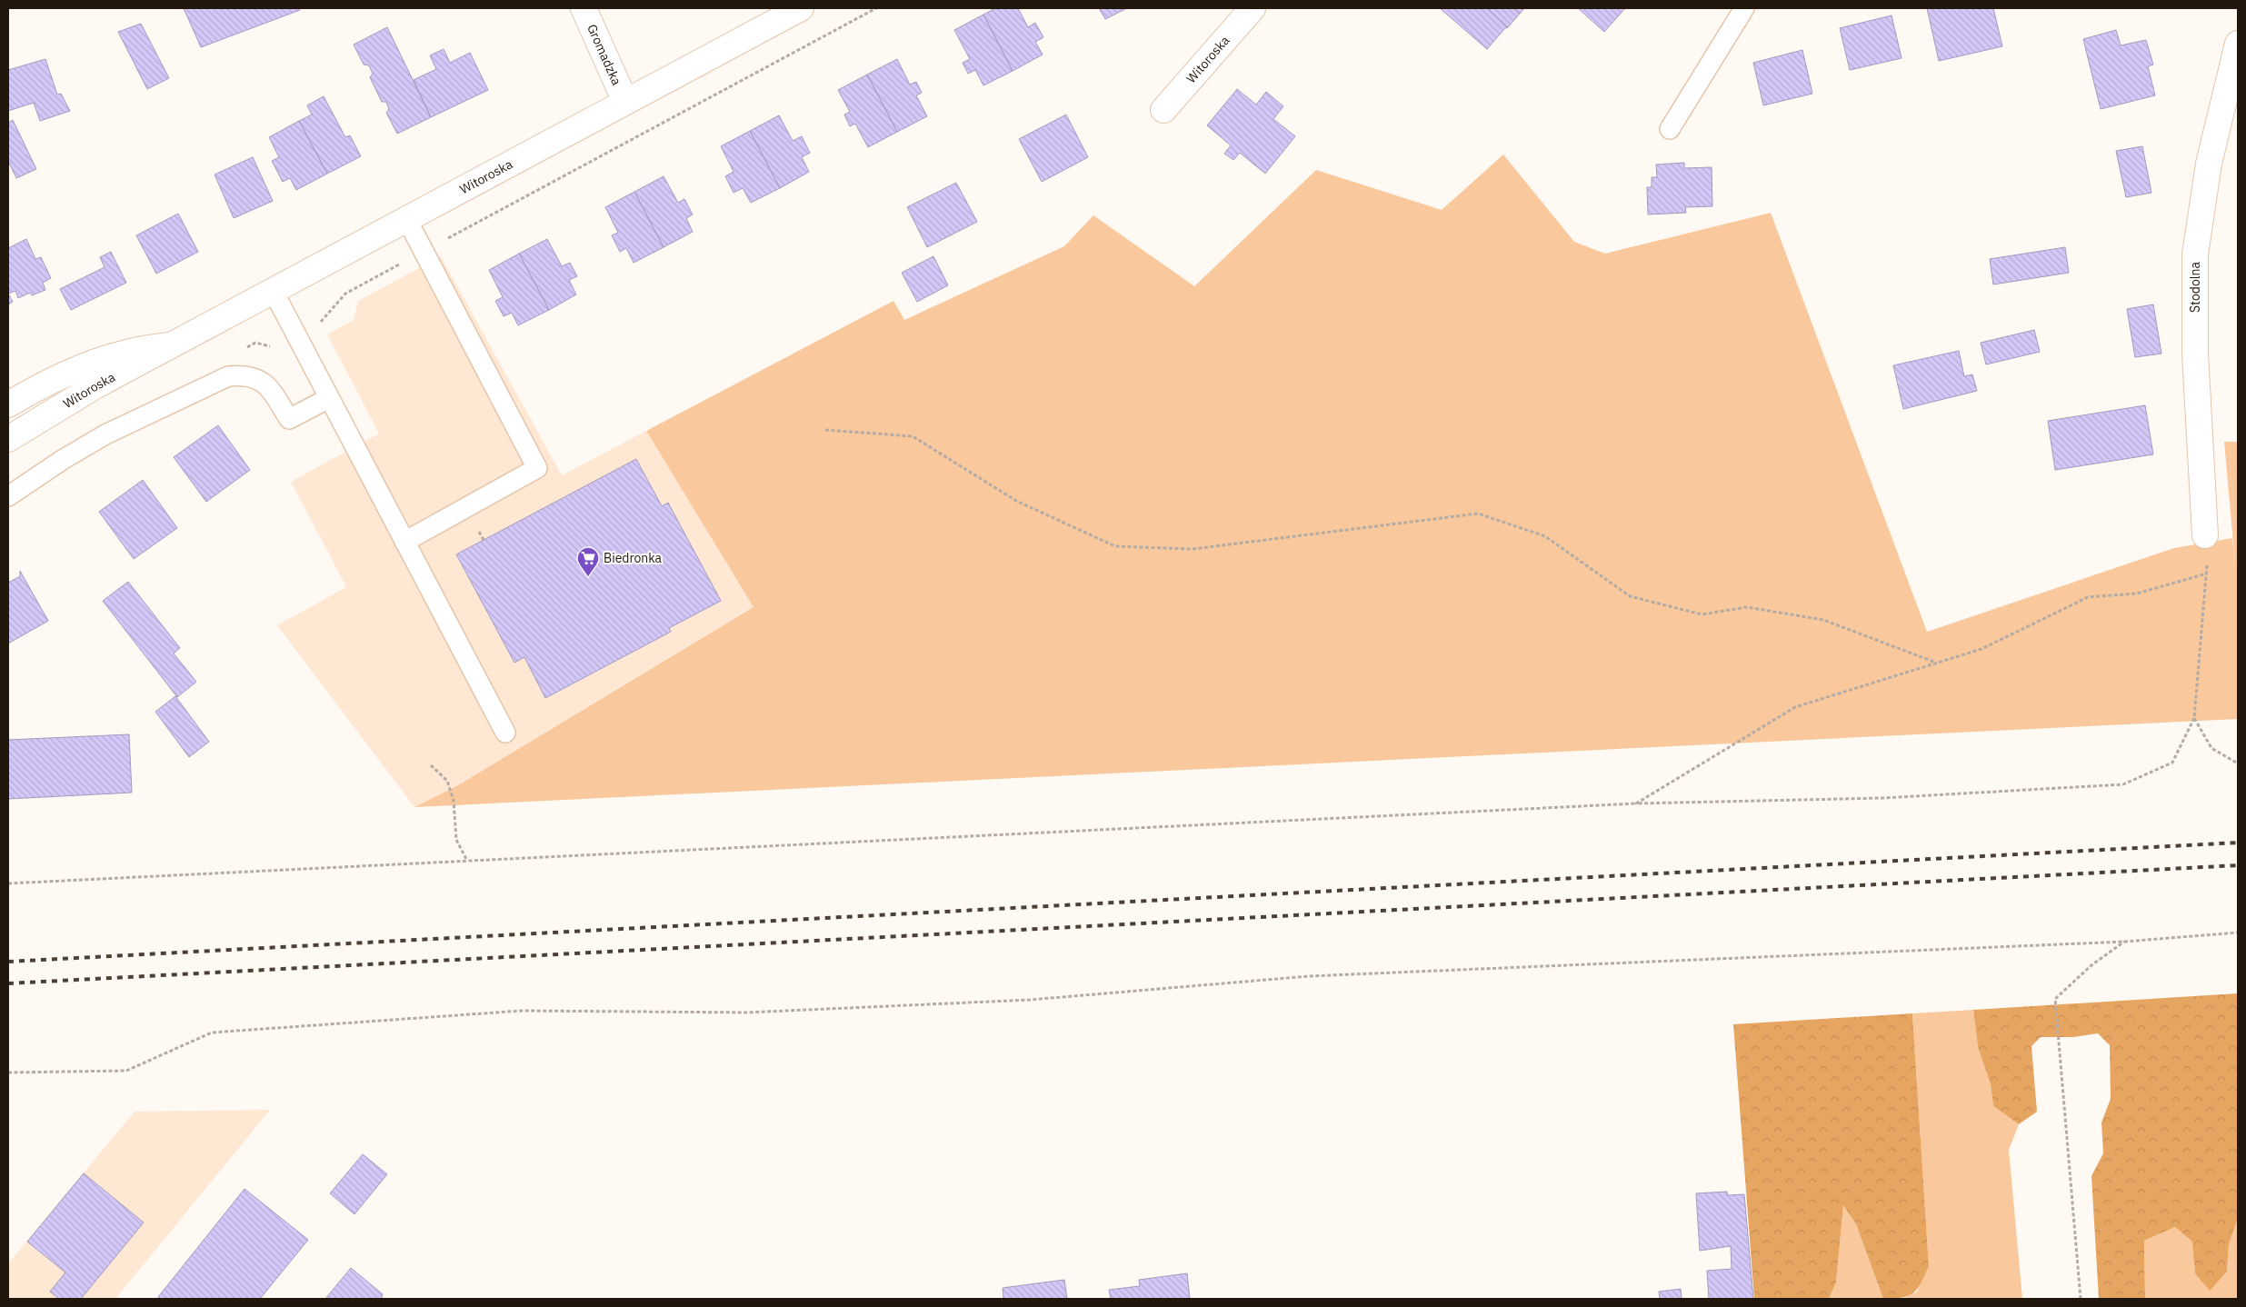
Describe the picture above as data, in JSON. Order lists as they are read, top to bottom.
{
  "streets": {
    "street": ["Gromadzka", "Witoroska", "Stodolna"]
  },
  "crossings": [
    ["Gromadzka", "Witoroska"]
  ],
  "places": {
    "supermarket": ["Biedronka"]
  }
}
